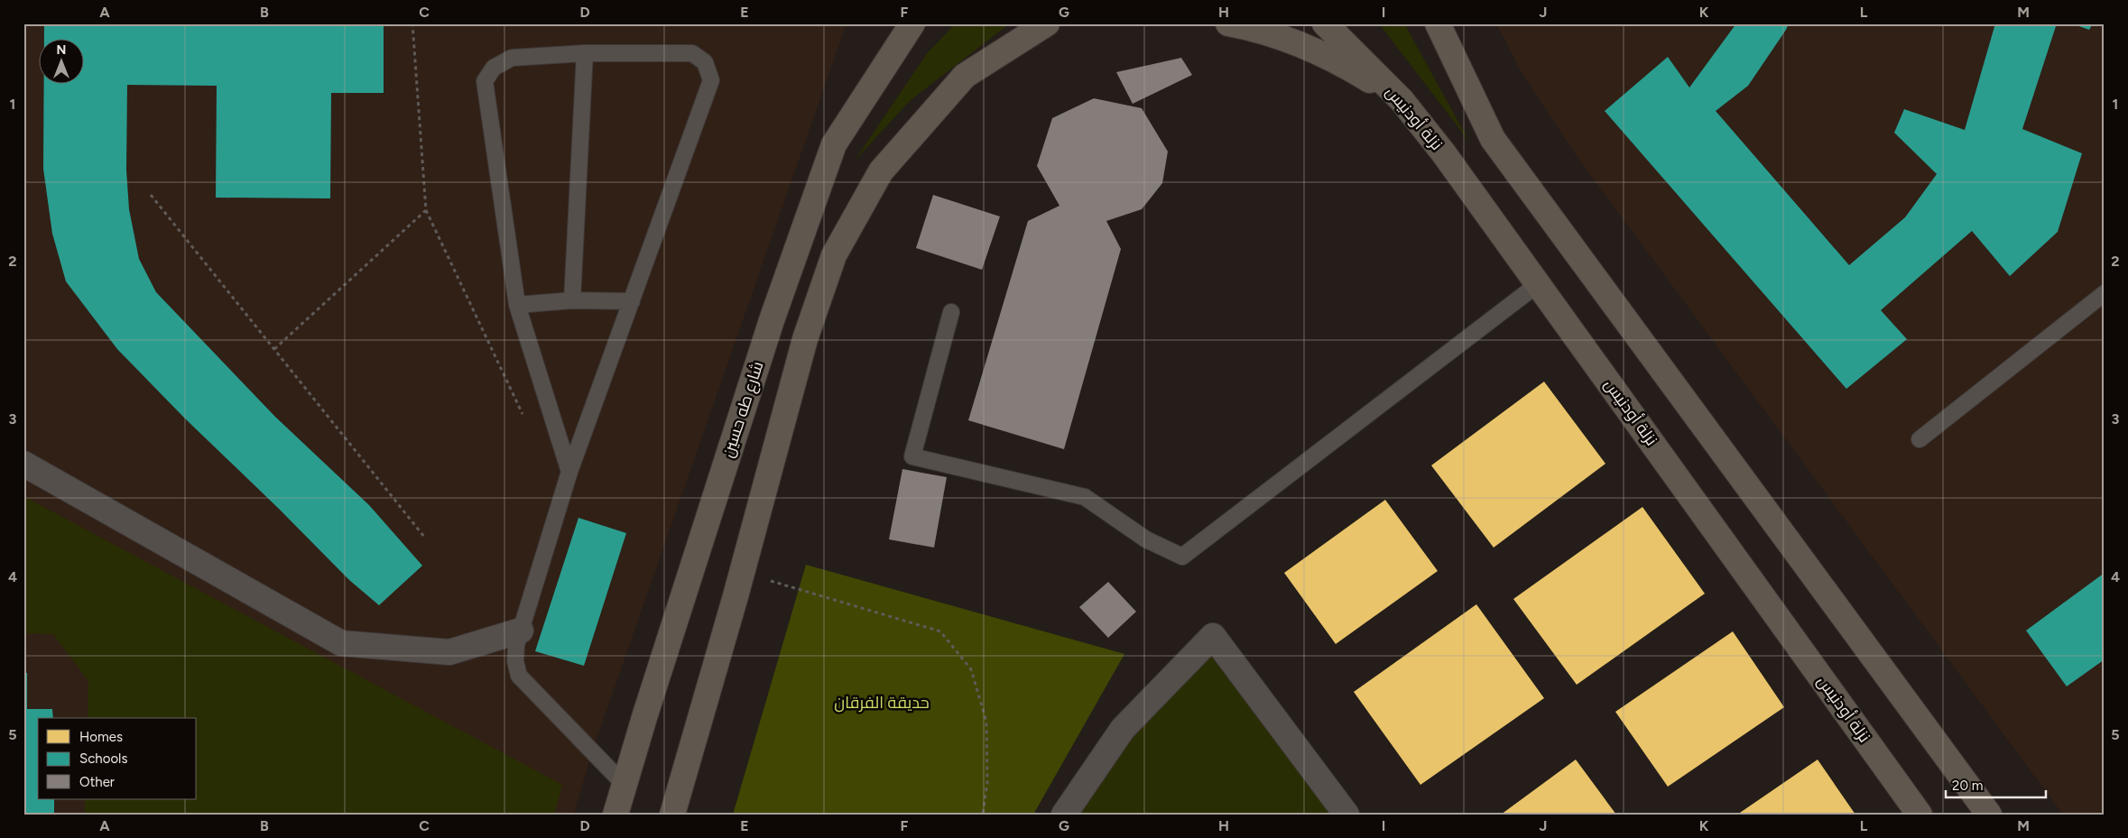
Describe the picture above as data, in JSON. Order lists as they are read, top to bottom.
{
  "streets": {
    "main road": ["نزلة أودنيس", "شارع طه حسين"]
  },
  "parks": ["حديقة الفرقان"],
  "legend": ["Homes", "Schools", "Other"],
  "scale_bar": "20 m",
  "north": "top",
  "grid": {
    "columns": [
      "A",
      "B",
      "C",
      "D",
      "E",
      "F",
      "G",
      "H",
      "I",
      "J",
      "K",
      "L",
      "M"
    ],
    "rows": [
      "1",
      "2",
      "3",
      "4",
      "5"
    ]
  }
}
